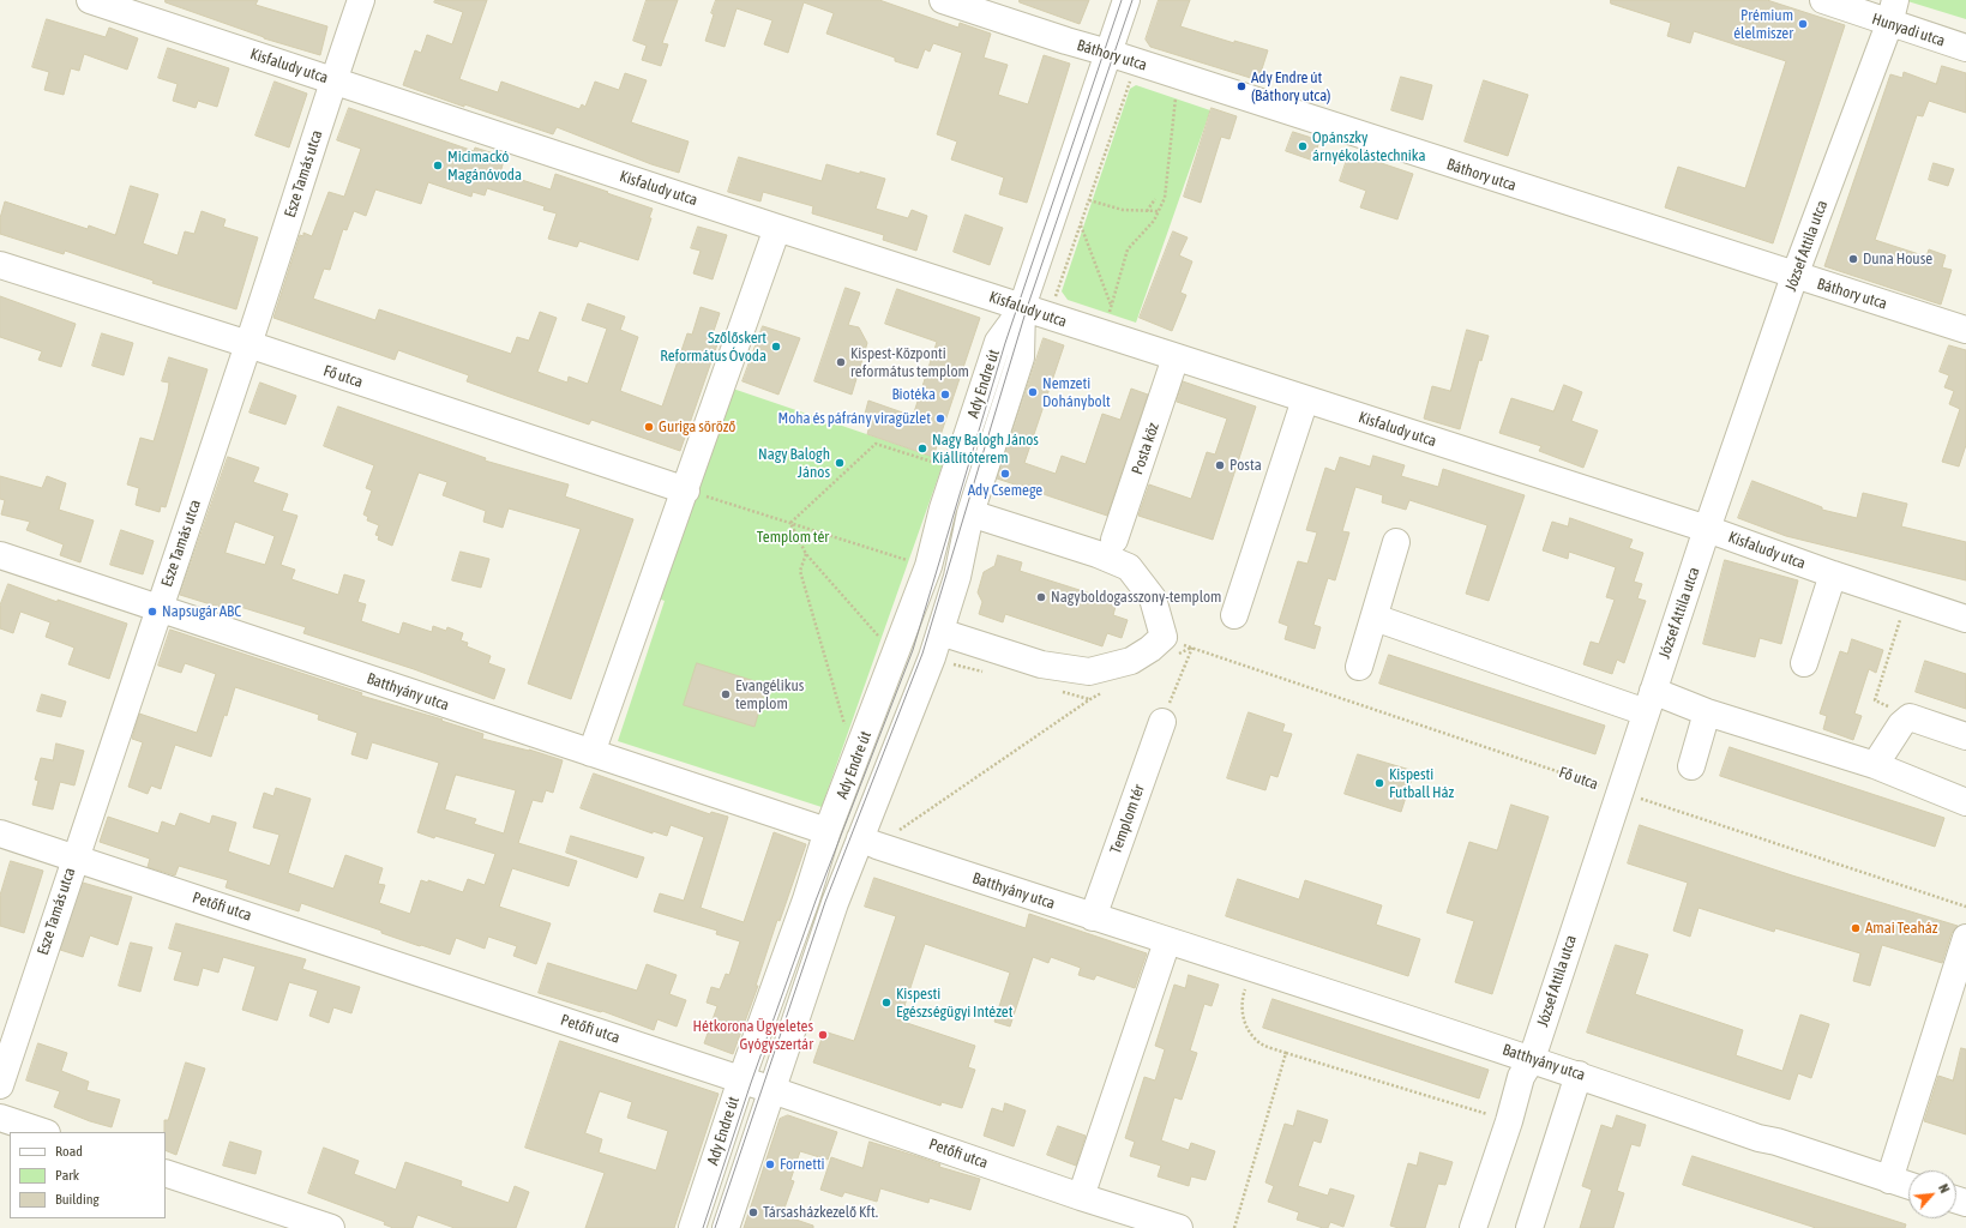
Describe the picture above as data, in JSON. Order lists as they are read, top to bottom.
{
  "streets": {
    "street": [
      "Hunyadi utca",
      "Báthory utca",
      "Kisfaludy utca",
      "Esze Tamás utca",
      "József Attila utca",
      "Fő utca",
      "Ady Endre út",
      "Posta köz",
      "Batthyány utca",
      "Templom tér",
      "Petőfi utca"
    ]
  },
  "crossings": [
    ["Hunyadi utca", "József Attila utca"],
    ["Báthory utca", "József Attila utca"],
    ["Báthory utca", "Ady Endre út"],
    ["Kisfaludy utca", "Esze Tamás utca"],
    ["Kisfaludy utca", "József Attila utca"],
    ["Kisfaludy utca", "Ady Endre út"],
    ["Kisfaludy utca", "Posta köz"],
    ["Esze Tamás utca", "Fő utca"],
    ["Esze Tamás utca", "Batthyány utca"],
    ["Esze Tamás utca", "Petőfi utca"],
    ["József Attila utca", "Fő utca"],
    ["József Attila utca", "Batthyány utca"],
    ["Fő utca", "Templom tér"],
    ["Ady Endre út", "Batthyány utca"],
    ["Ady Endre út", "Petőfi utca"],
    ["Batthyány utca", "Templom tér"]
  ],
  "parks": ["Templom tér"],
  "places": [
    "Prémium élelmiszer",
    "Ady Endre út (Báthory utca)",
    "Opánszky árnyékolástechnika",
    "Micimackó Magánóvoda",
    "Duna House",
    "Szőlőskert Református Óvoda",
    "Kispest-Központi református templom",
    "Nemzeti Dohánybolt",
    "Biotéka",
    "Moha és páfrány viragüzlet",
    "Guriga söröző",
    "Nagy Balogh János Kiállítóterem",
    "Nagy Balogh János",
    "Posta",
    "Ady Csemege",
    "Nagyboldogasszony-templom",
    "Napsugár ABC",
    "Evangélikus templom",
    "Kispesti Futball Ház",
    "Amai Teaház",
    "Kispesti Egészségügyi Intézet",
    "Hétkorona Ügyeletes Gyógyszertár",
    "Fornetti",
    "Társasházkezelő Kft."
  ],
  "legend": ["Road", "Park", "Building"],
  "north": "top right"
}
